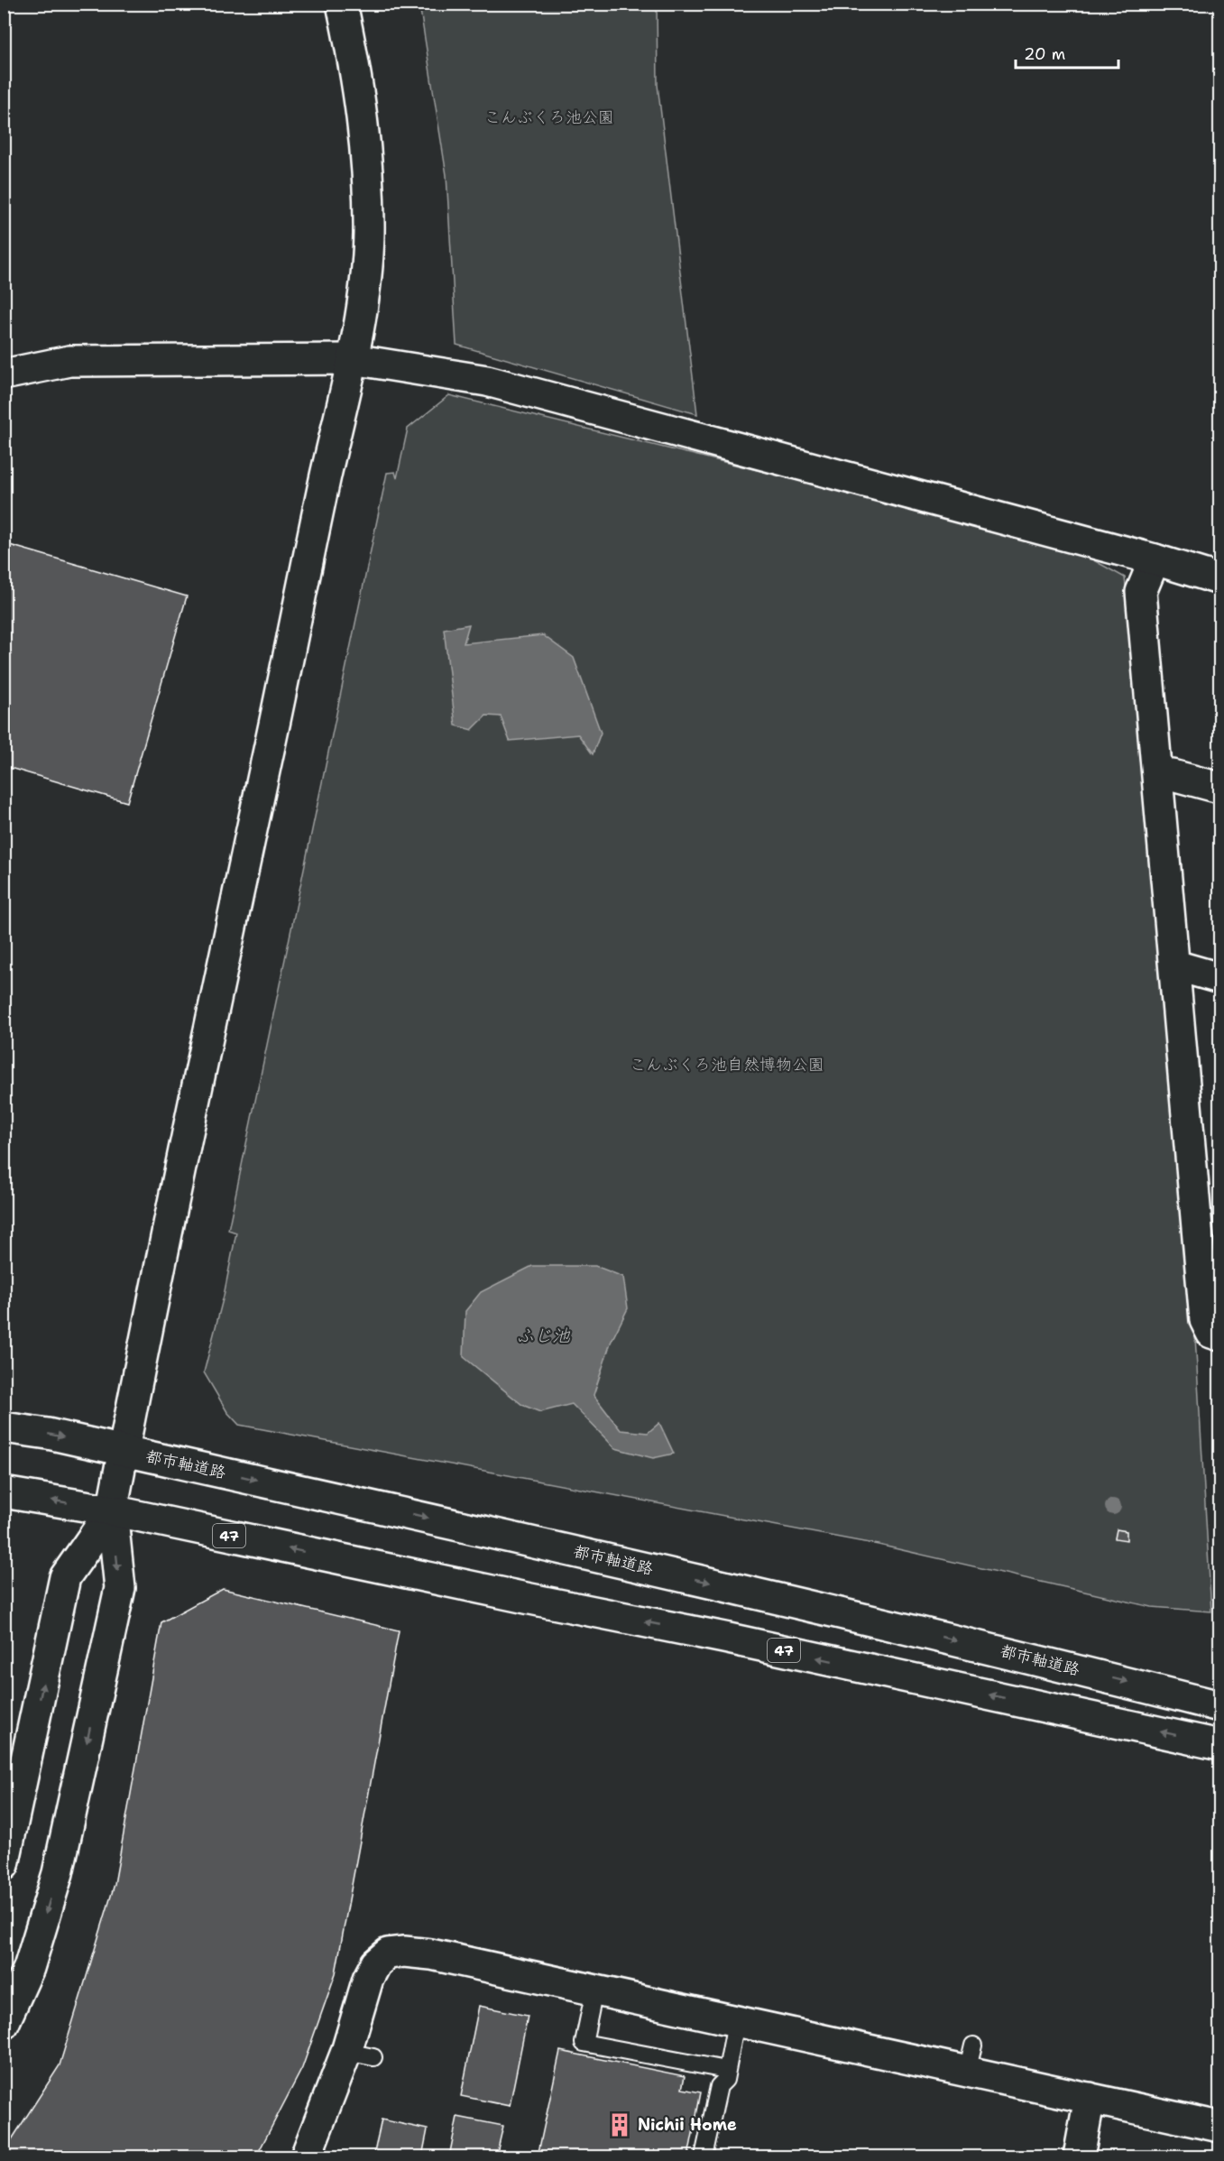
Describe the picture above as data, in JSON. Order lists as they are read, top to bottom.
{
  "streets": {
    "street": ["都市軸道路", "47"]
  },
  "water": ["ふじ池"],
  "parks": ["こんぶくろ池公園", "こんぶくろ池自然博物公園"],
  "places": {
    "building": ["Nichii Home"]
  },
  "scale_bar": "20 m"
}
